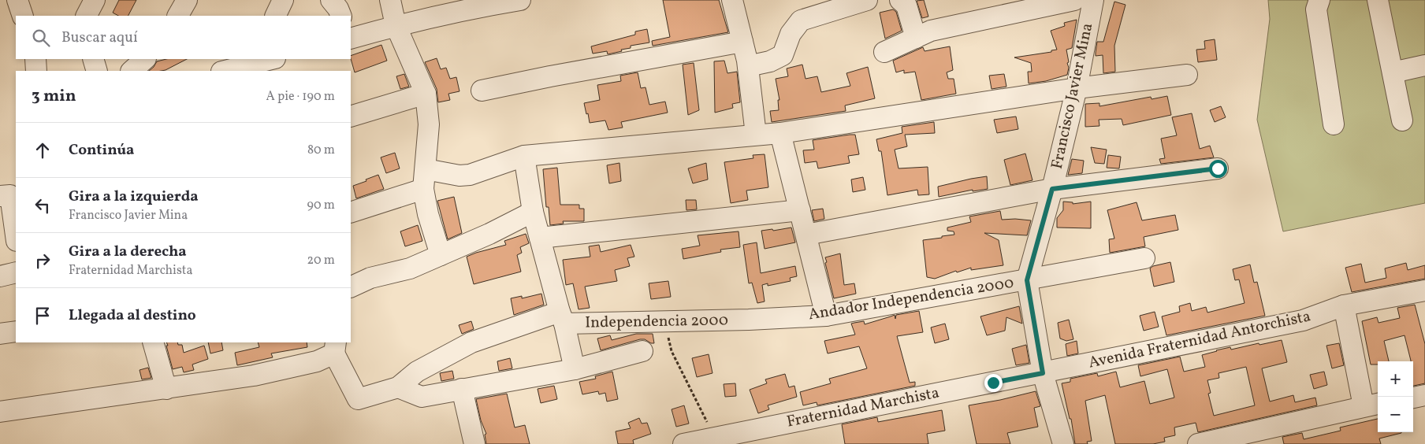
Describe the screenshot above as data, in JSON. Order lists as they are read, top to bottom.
{
  "streets": {
    "street": [
      "Francisco Javier Mina",
      "Andador Independencia 2000",
      "Independencia 2000",
      "Avenida Fraternidad Antorchista",
      "Fraternidad Marchista"
    ]
  },
  "crossings": [
    ["Francisco Javier Mina", "Andador Independencia 2000"],
    ["Francisco Javier Mina", "Avenida Fraternidad Antorchista"],
    ["Francisco Javier Mina", "Fraternidad Marchista"],
    ["Andador Independencia 2000", "Independencia 2000"],
    ["Avenida Fraternidad Antorchista", "Fraternidad Marchista"]
  ],
  "page": {
    "search": "Buscar aquí",
    "heading": ["3 min", "A pie · 190 m"],
    "list": [
      ["Continúa", "80 m"],
      ["Gira a la izquierda", "Francisco Javier Mina", "90 m"],
      ["Gira a la derecha", "Fraternidad Marchista", "20 m"],
      "Llegada al destino"
    ],
    "map_buttons": ["+", "−"]
  }
}
